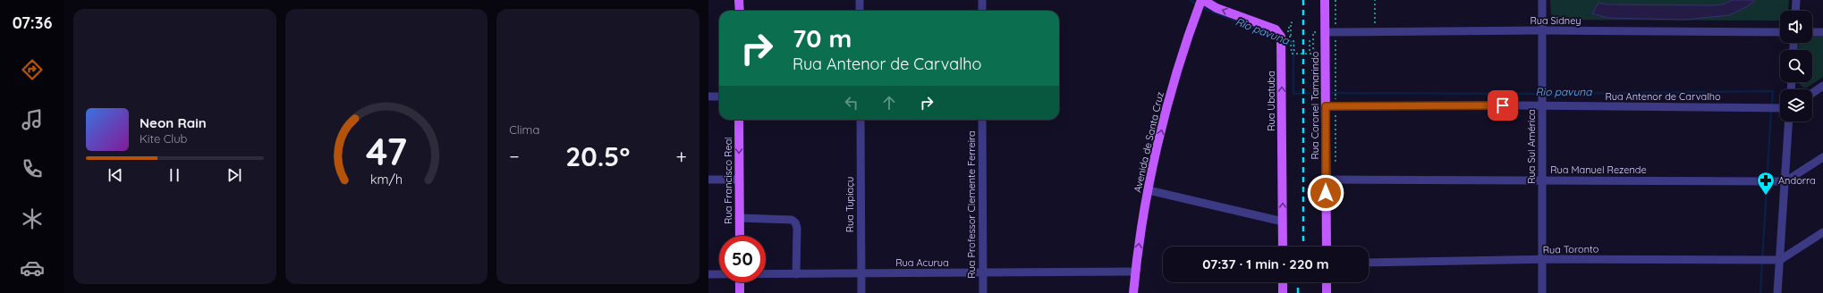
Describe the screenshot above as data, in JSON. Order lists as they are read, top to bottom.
{
  "streets": {
    "main road": [
      "Rua Ubatuba",
      "Rua Coronel Tamarindo",
      "Avenida de Santa Cruz",
      "Rua Francisco Real"
    ],
    "street": [
      "Rua Sidney",
      "Rua Antenor de Carvalho",
      "Rua Sul América",
      "Rua Manuel Rezende",
      "Rua Tupiaçu",
      "Rua Professor Clemente Ferreira",
      "Rua Toronto",
      "Rua Acurua"
    ]
  },
  "crossings": [
    ["Rua Sidney", "Rua Coronel Tamarindo"],
    ["Rua Sidney", "Rua Sul América"],
    ["Rua Antenor de Carvalho", "Rua Coronel Tamarindo"],
    ["Rua Antenor de Carvalho", "Rua Sul América"],
    ["Rua Ubatuba", "Avenida de Santa Cruz"],
    ["Rua Coronel Tamarindo", "Rua Manuel Rezende"],
    ["Avenida de Santa Cruz", "Rua Acurua"],
    ["Rua Sul América", "Rua Manuel Rezende"],
    ["Rua Sul América", "Rua Toronto"],
    ["Rua Tupiaçu", "Rua Acurua"],
    ["Rua Professor Clemente Ferreira", "Rua Acurua"]
  ],
  "one_way": ["Rua Ubatuba", "Avenida de Santa Cruz", "Rua Francisco Real"],
  "water": ["Rio pavuna"],
  "places": {
    "pharmacy": ["Andorra"]
  },
  "page": {
    "tabs": "07:36",
    "tile": "Clima",
    "turn": ["70 m", "Rua Antenor de Carvalho"],
    "song": ["Neon Rain", "Kite Club"],
    "heat": ["−", "20.5°", "+"],
    "limit": "50",
    "trip": "07:37 · 1 min · 220 m",
    "gauge": ["47", "km/h"]
  }
}
